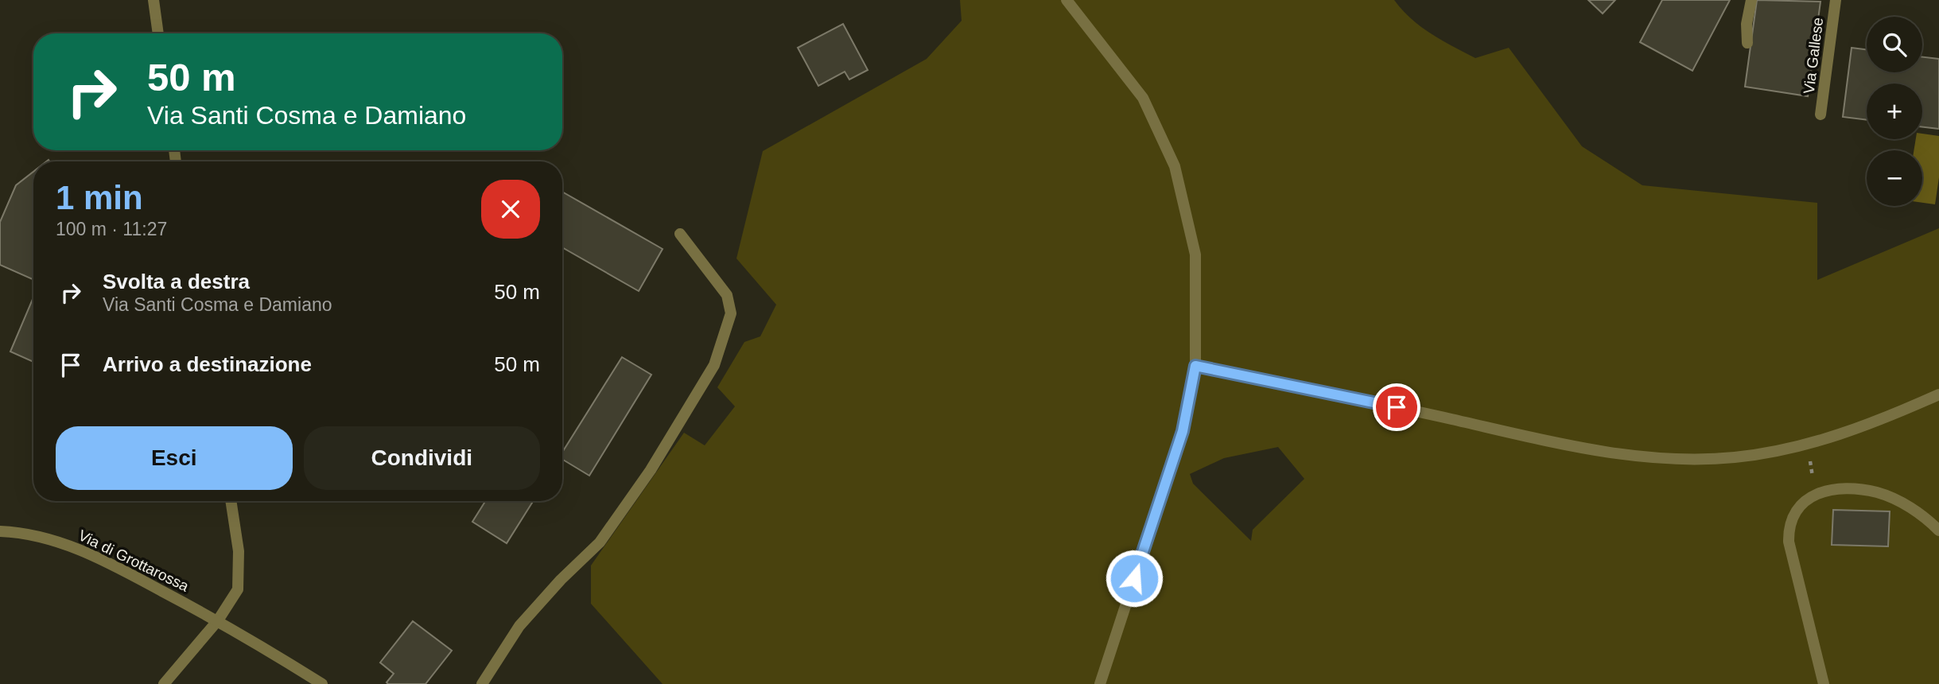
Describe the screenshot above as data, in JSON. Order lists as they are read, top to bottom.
{
  "streets": {
    "street": ["Via Gallese", "Via di Grottarossa"]
  },
  "page": {
    "map_buttons": ["+", "−"],
    "turn": ["50 m", "Via Santi Cosma e Damiano"],
    "heading": ["1 min", "100 m · 11:27"],
    "list": [
      {
        "name": "Svolta a destra",
        "note": "Via Santi Cosma e Damiano",
        "value": "50 m"
      },
      {
        "name": "Arrivo a destinazione",
        "value": "50 m"
      }
    ],
    "buttons": ["Esci", "Condividi"]
  }
}
